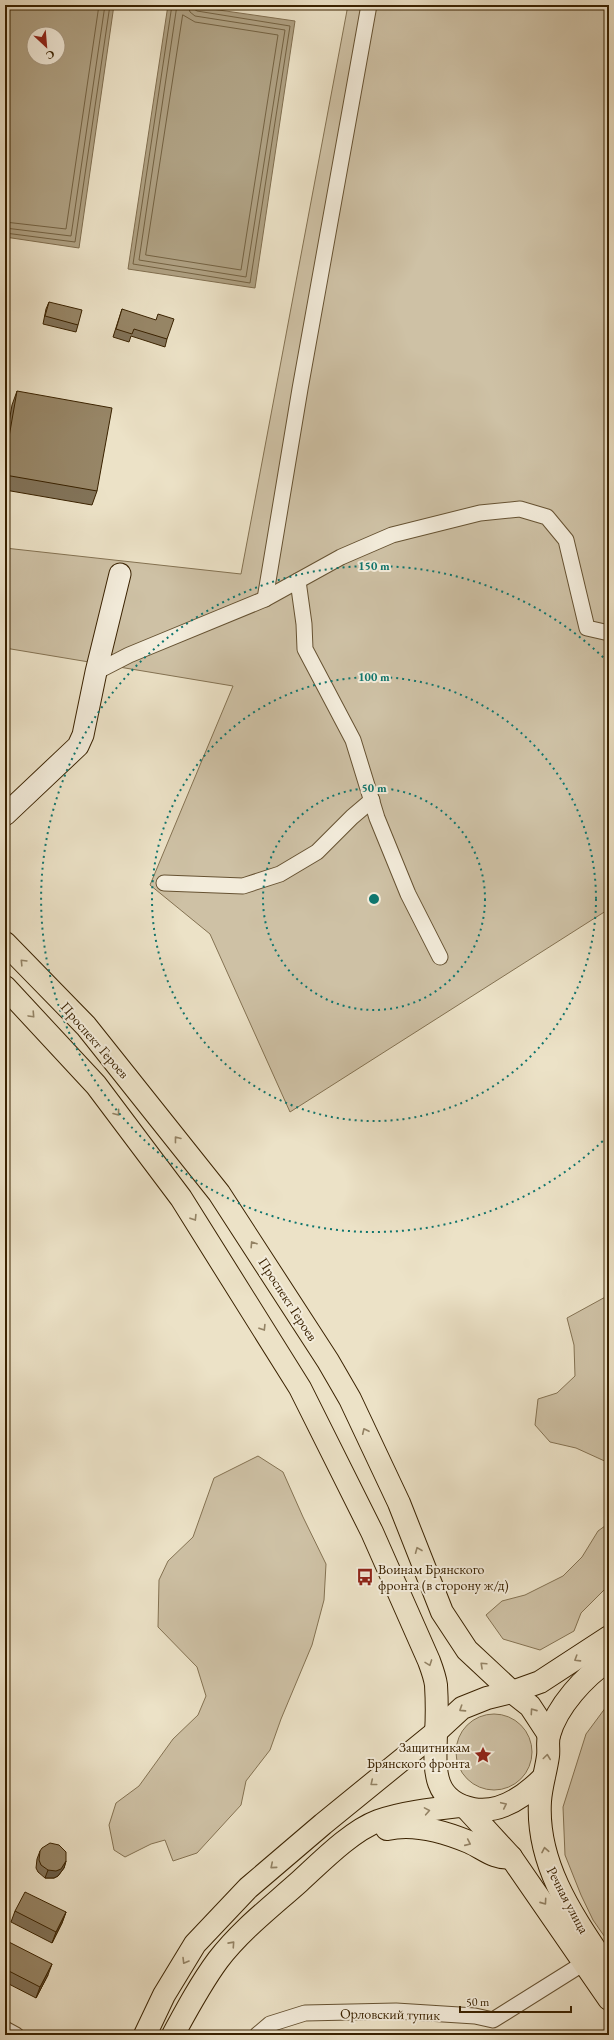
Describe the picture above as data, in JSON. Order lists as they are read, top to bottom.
{
  "streets": {
    "main road": ["Проспект Героев", "Речная улица"],
    "street": ["Орловский тупик"]
  },
  "crossings": [
    ["Проспект Героев", "Речная улица"],
    ["Речная улица", "Орловский тупик"]
  ],
  "places": {
    "bus stop": ["Воинам Брянского фронта (в сторону ж/д)"],
    "place": ["Защитникам Брянского фронта"]
  },
  "scale_bar": "50 m",
  "north": "bottom right",
  "rings": ["150 m", "100 m", "50 m"]
}
